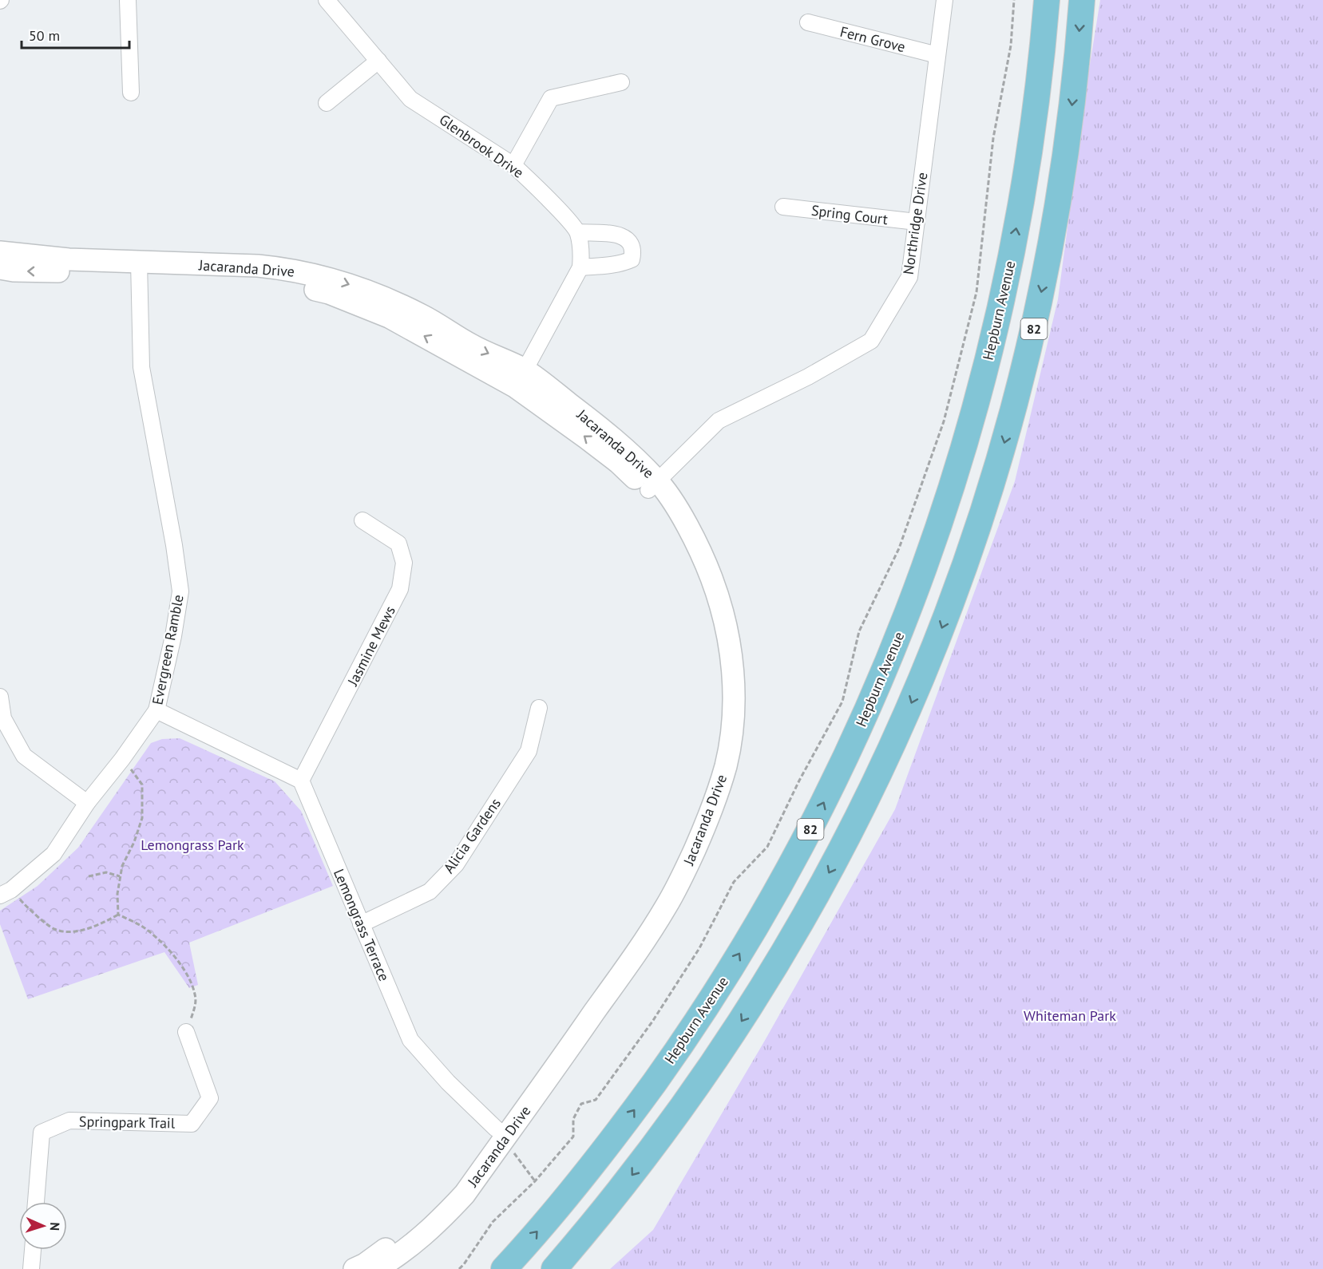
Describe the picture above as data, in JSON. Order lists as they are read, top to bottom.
{
  "streets": {
    "main road": ["Hepburn Avenue", "82"],
    "street": [
      "Fern Grove",
      "Glenbrook Drive",
      "Spring Court",
      "Northridge Drive",
      "Jacaranda Drive",
      "Jasmine Mews",
      "Evergreen Ramble",
      "Alicia Gardens",
      "Lemongrass Terrace",
      "Springpark Trail"
    ]
  },
  "crossings": [
    ["Fern Grove", "Northridge Drive"],
    ["Spring Court", "Northridge Drive"],
    ["Northridge Drive", "Jacaranda Drive"],
    ["Jacaranda Drive", "Evergreen Ramble"],
    ["Jacaranda Drive", "Lemongrass Terrace"],
    ["Jasmine Mews", "Lemongrass Terrace"],
    ["Alicia Gardens", "Lemongrass Terrace"]
  ],
  "parks": ["Lemongrass Park", "Whiteman Park"],
  "scale_bar": "50 m",
  "north": "right"
}
